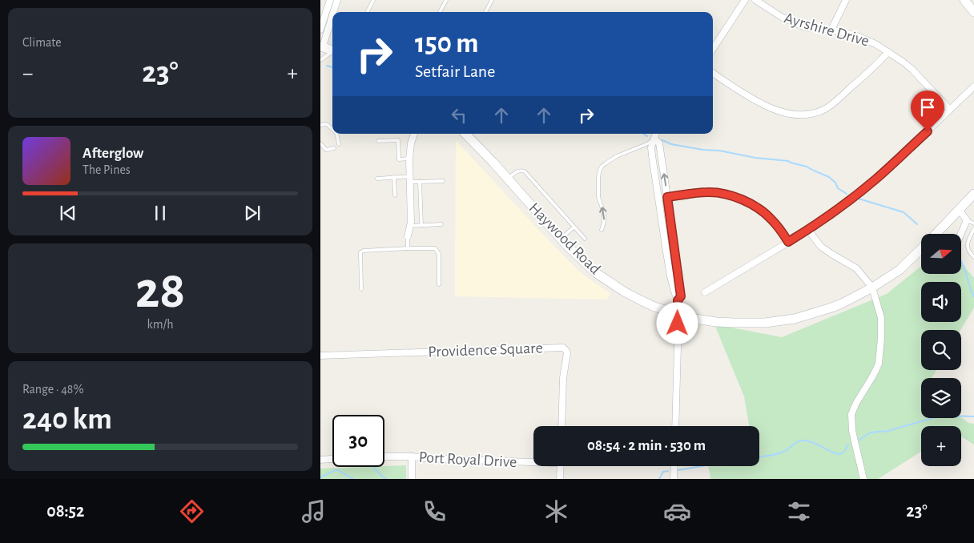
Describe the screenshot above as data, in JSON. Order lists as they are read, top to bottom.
{
  "streets": {
    "main road": ["Haywood Road"],
    "street": ["Ayrshire Drive", "Providence Square", "Port Royal Drive"]
  },
  "north": "right",
  "page": {
    "tile": [
      "Climate",
      ["28", "km/h"],
      ["Range · 48%", "240 km"]
    ],
    "turn": ["150 m", "Setfair Lane"],
    "heat": ["−", "23°", "+"],
    "song": ["Afterglow", "The Pines"],
    "map_buttons": "+",
    "limit": "30",
    "trip": "08:54 · 2 min · 530 m",
    "tabs": ["08:52", "23°"]
  }
}
